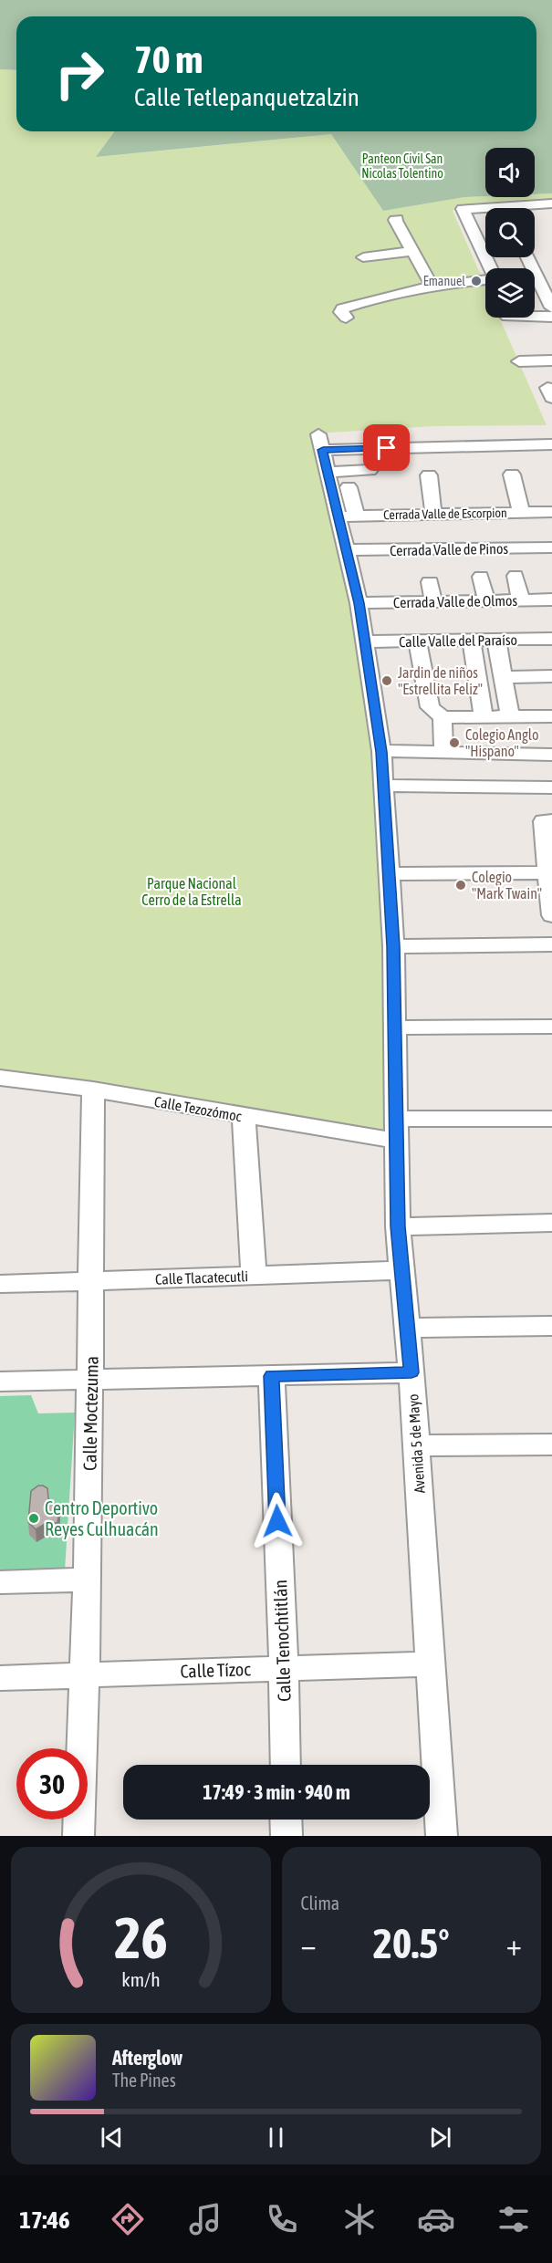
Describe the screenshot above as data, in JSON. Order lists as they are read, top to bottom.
{
  "streets": {
    "street": [
      "Cerrada Valle de Escorpion",
      "Cerrada Valle de Pinos",
      "Cerrada Valle de Olmos",
      "Calle Valle del Paraíso",
      "Calle Tezozómoc",
      "Calle Tlacatecutli",
      "Calle Moctezuma",
      "Avenida 5 de Mayo",
      "Calle Tenochtitlán",
      "Calle Tízoc"
    ]
  },
  "crossings": [
    ["Cerrada Valle de Escorpion", "Avenida 5 de Mayo"],
    ["Cerrada Valle de Pinos", "Avenida 5 de Mayo"],
    ["Cerrada Valle de Olmos", "Avenida 5 de Mayo"],
    ["Calle Valle del Paraíso", "Avenida 5 de Mayo"],
    ["Calle Tezozómoc", "Calle Moctezuma"],
    ["Calle Tezozómoc", "Avenida 5 de Mayo"],
    ["Calle Tlacatecutli", "Calle Moctezuma"],
    ["Calle Tlacatecutli", "Avenida 5 de Mayo"],
    ["Calle Moctezuma", "Calle Tízoc"],
    ["Avenida 5 de Mayo", "Calle Tízoc"],
    ["Calle Tenochtitlán", "Calle Tízoc"]
  ],
  "parks": ["Panteon Civil San Nicolas Tolentino", "Parque Nacional Cerro de la Estrella"],
  "places": [
    "Emanuel",
    "Jardin de niños \"Estrellita Feliz\"",
    "Colegio Anglo \"Hispano\"",
    "Colegio \"Mark Twain\"",
    "Centro Deportivo Reyes Culhuacán"
  ],
  "page": {
    "turn": ["70 m", "Calle Tetlepanquetzalzin"],
    "limit": "30",
    "trip": "17:49 · 3 min · 940 m",
    "tile": "Clima",
    "heat": ["−", "20.5°", "+"],
    "song": ["Afterglow", "The Pines"],
    "tabs": "17:46",
    "gauge": ["26", "km/h"]
  }
}
